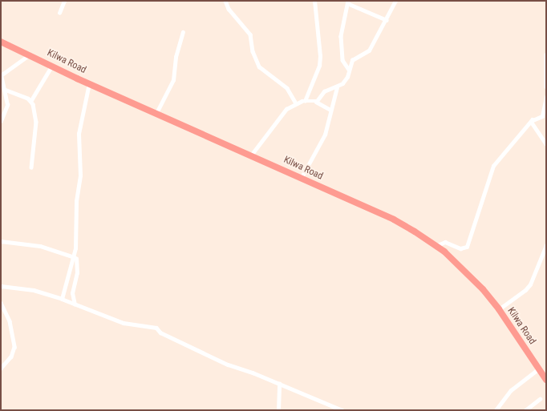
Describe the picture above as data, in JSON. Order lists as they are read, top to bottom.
{
  "streets": {
    "highway": ["Kilwa Road"]
  }
}
